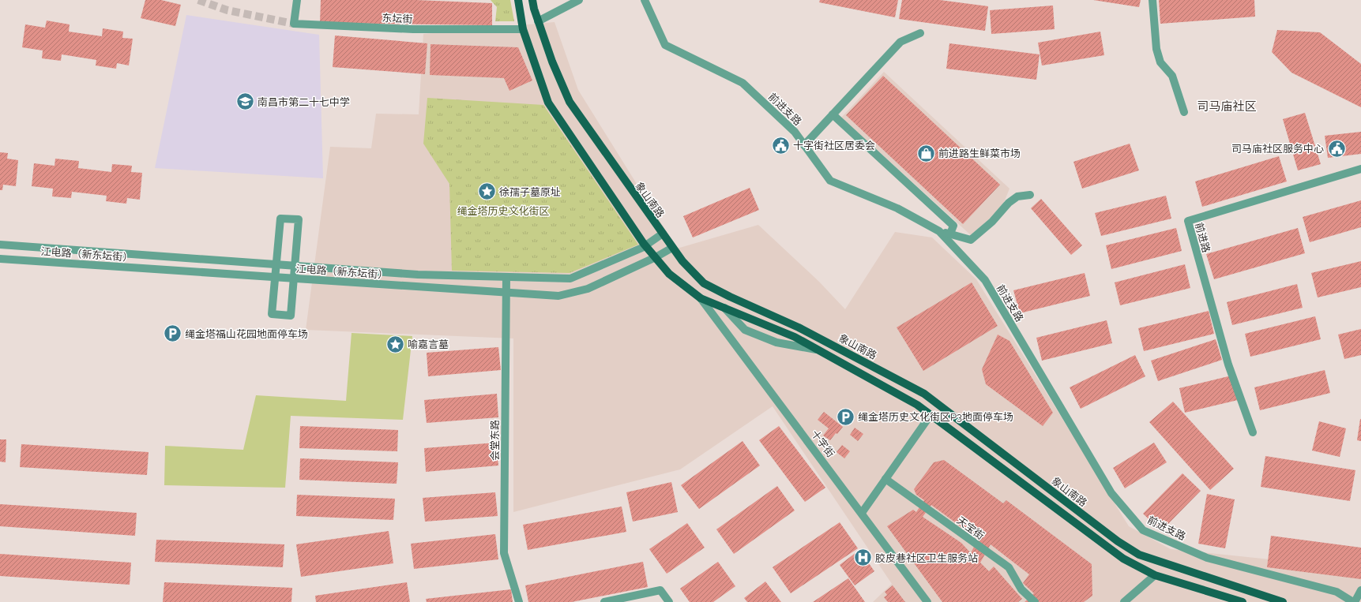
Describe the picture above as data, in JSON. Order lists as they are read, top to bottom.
{
  "streets": {
    "main road": ["象山南路"],
    "street": [
      "东坛街",
      "前进支路",
      "前进路",
      "江电路（新东坛街）",
      "会堂东路",
      "十字街",
      "天宝街"
    ]
  },
  "crossings": [
    ["东坛街", "象山南路"],
    ["象山南路", "江电路（新东坛街）"],
    ["象山南路", "十字街"],
    ["江电路（新东坛街）", "会堂东路"]
  ],
  "districts": ["司马庙社区"],
  "parks": ["绳金塔历史文化街区"],
  "places": {
    "school or university": ["南昌市第二十七中学"],
    "public building": ["十字街社区居委会", "司马庙社区服务中心"],
    "shop": ["前进路生鲜菜市场"],
    "place": ["徐孺子墓原址", "喻嘉言墓"],
    "parking": ["绳金塔福山花园地面停车场", "绳金塔历史文化街区P3地面停车场"],
    "hospital": ["胶皮巷社区卫生服务站"]
  }
}
